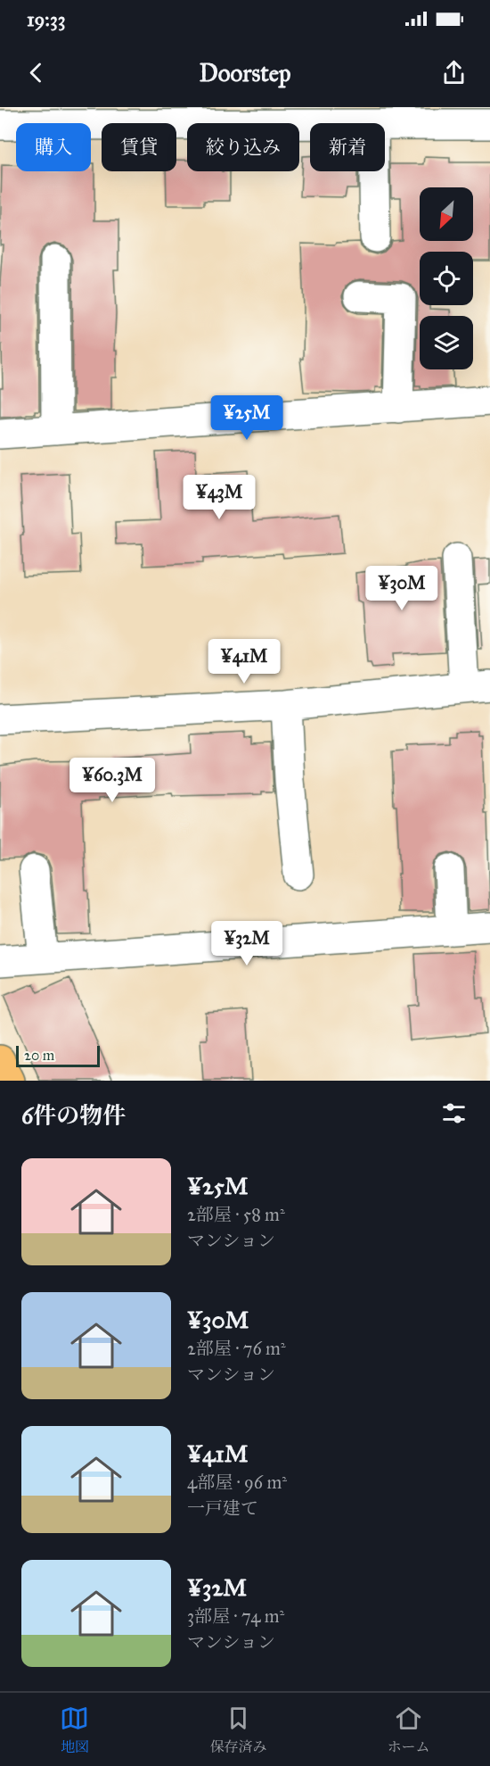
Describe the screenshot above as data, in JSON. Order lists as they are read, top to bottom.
{
  "scale_bar": "20 m",
  "north": "bottom left",
  "page": {
    "status": "19:33",
    "header": "Doorstep",
    "chip": [
      "購入",
      "賃貸",
      "絞り込み",
      "新着"
    ],
    "price": [
      "¥25M",
      "¥43M",
      "¥30M",
      "¥41M",
      "¥60.3M",
      "¥32M"
    ],
    "scale": "20 m",
    "heading": "6件の物件",
    "list": [
      {
        "name": "¥25M",
        "note": "2部屋 · 58 m² · マンション"
      },
      {
        "name": "¥30M",
        "note": "2部屋 · 76 m² · マンション"
      },
      {
        "name": "¥41M",
        "note": "4部屋 · 96 m² · 一戸建て"
      },
      {
        "name": "¥32M",
        "note": "3部屋 · 74 m² · マンション"
      }
    ],
    "tabs": ["地図", "保存済み", "ホーム"]
  }
}
